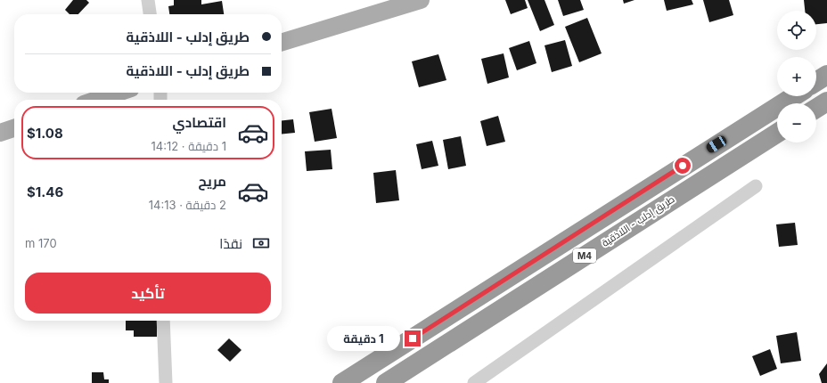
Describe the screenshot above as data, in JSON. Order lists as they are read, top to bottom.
{
  "streets": {
    "highway": ["طريق إدلب - اللاذقية", "M4"]
  },
  "page": {
    "map_buttons": ["+", "−"],
    "banner": ["طريق إدلب - اللاذقية", "طريق إدلب - اللاذقية"],
    "list": [
      {
        "name": "اقتصادي",
        "note": "1 دقيقة · 14:12",
        "value": "$1.08"
      },
      {
        "name": "مريح",
        "note": "2 دقيقة · 14:13",
        "value": "$1.46"
      }
    ],
    "pay": ["نقدًا", "170 m"],
    "buttons": "تأكيد",
    "bubble": "1 دقيقة"
  }
}
